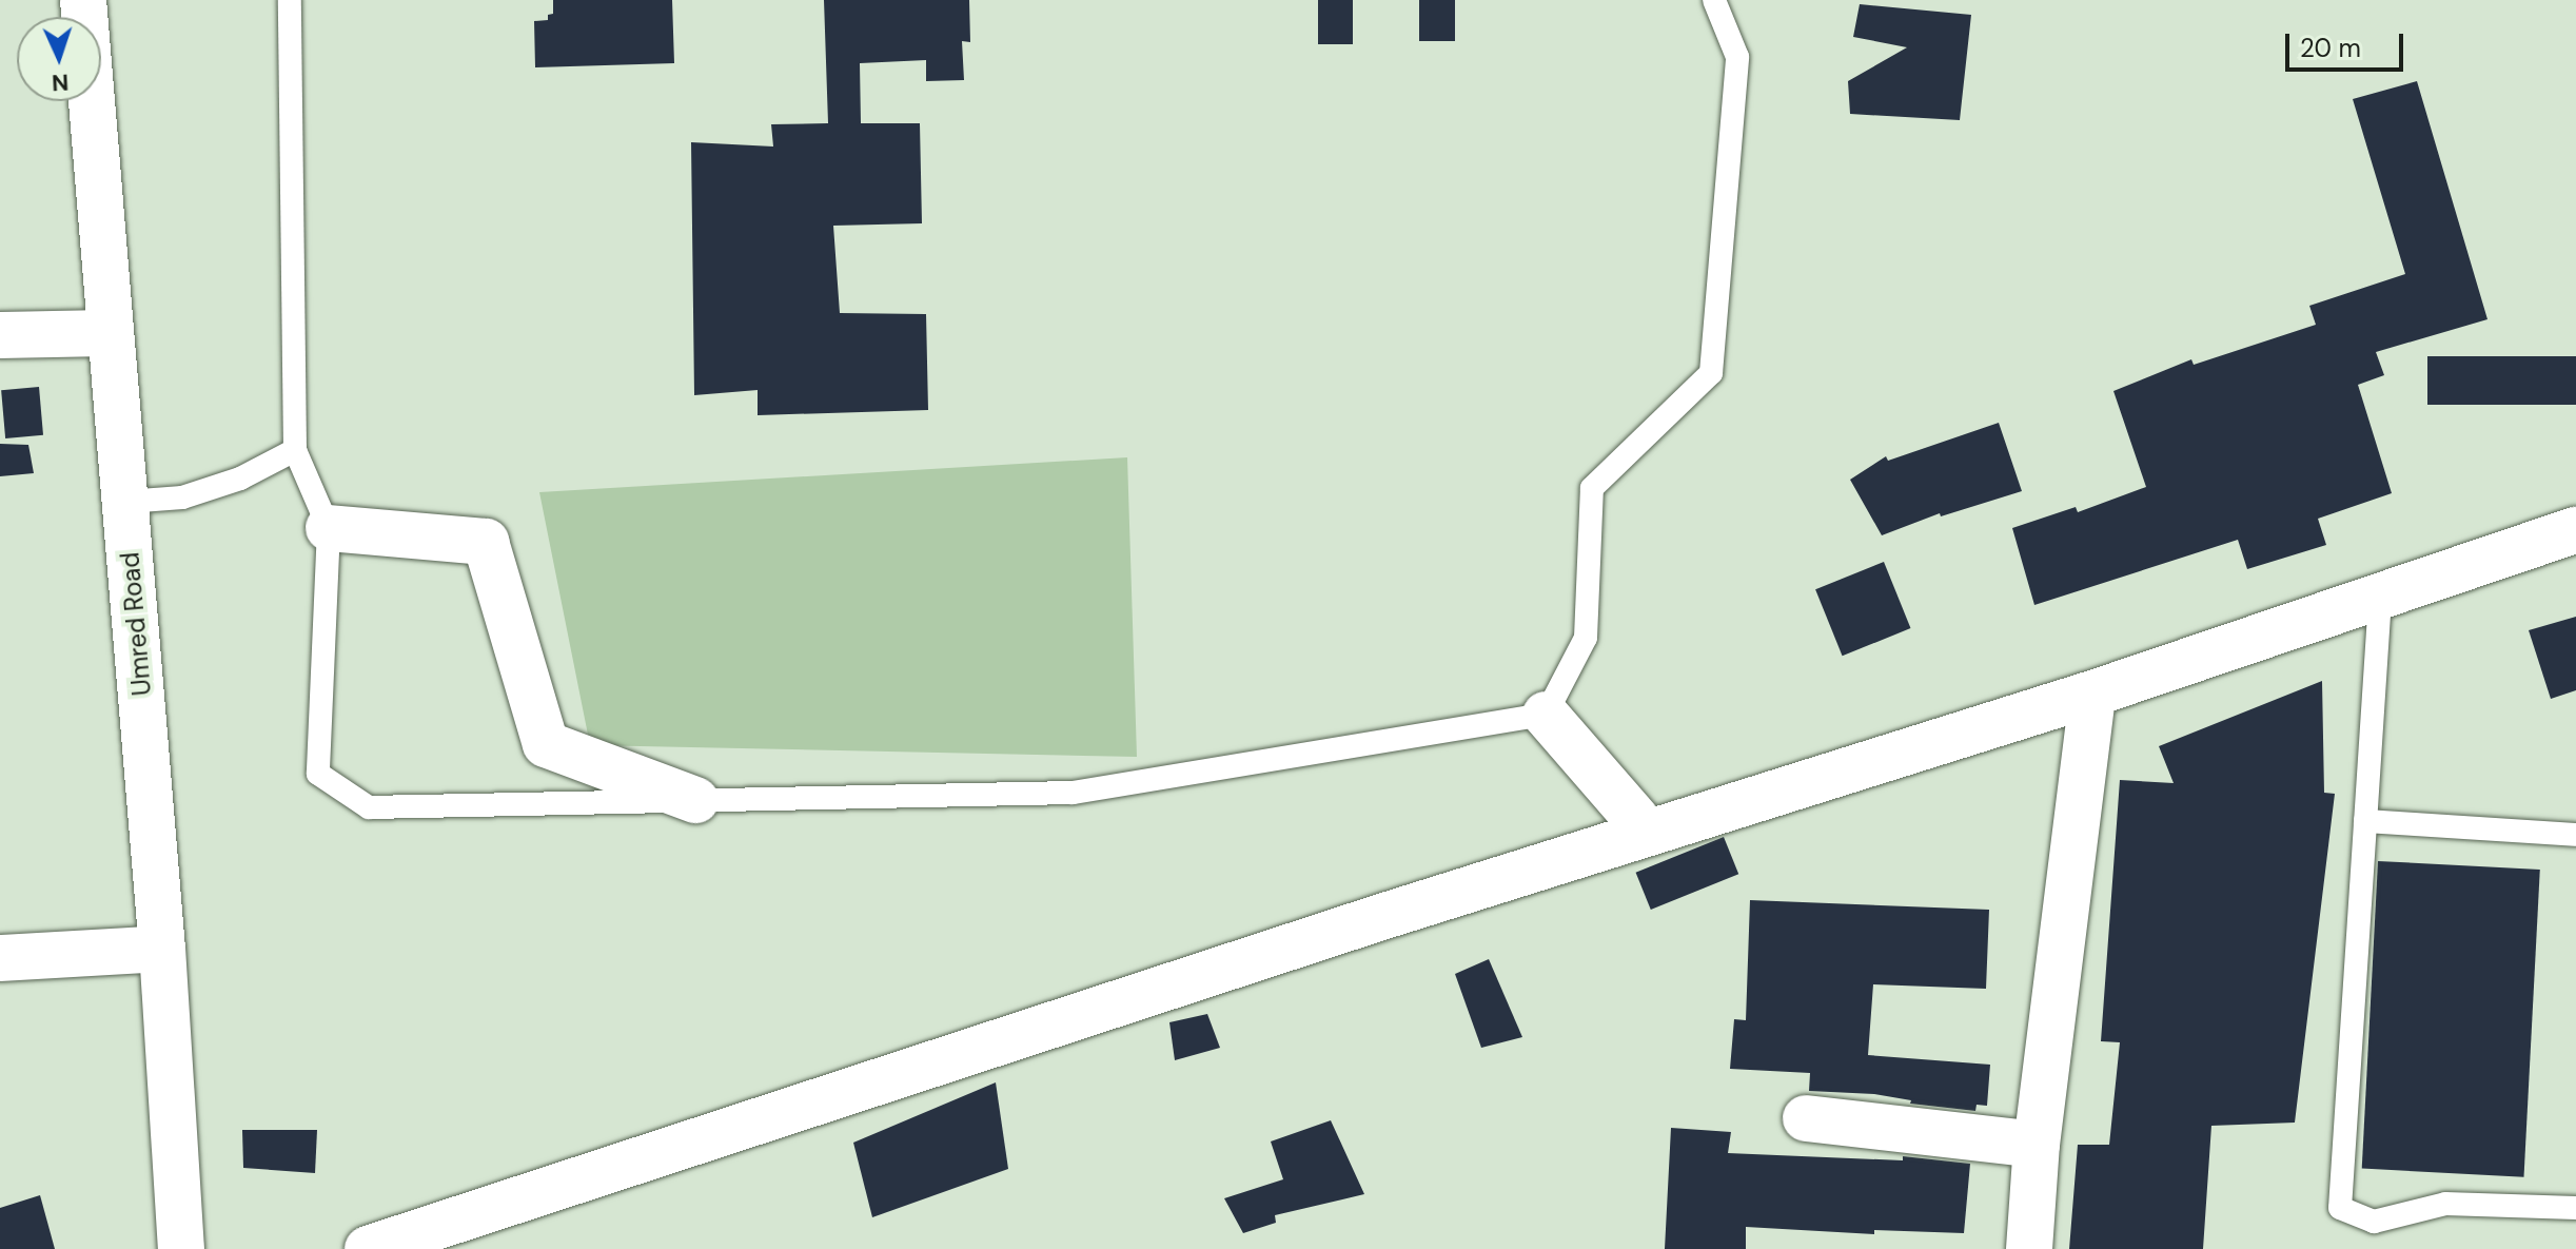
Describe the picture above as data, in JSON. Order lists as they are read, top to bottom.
{
  "streets": {
    "street": ["Umred Road"]
  },
  "scale_bar": "20 m",
  "north": "bottom"
}
